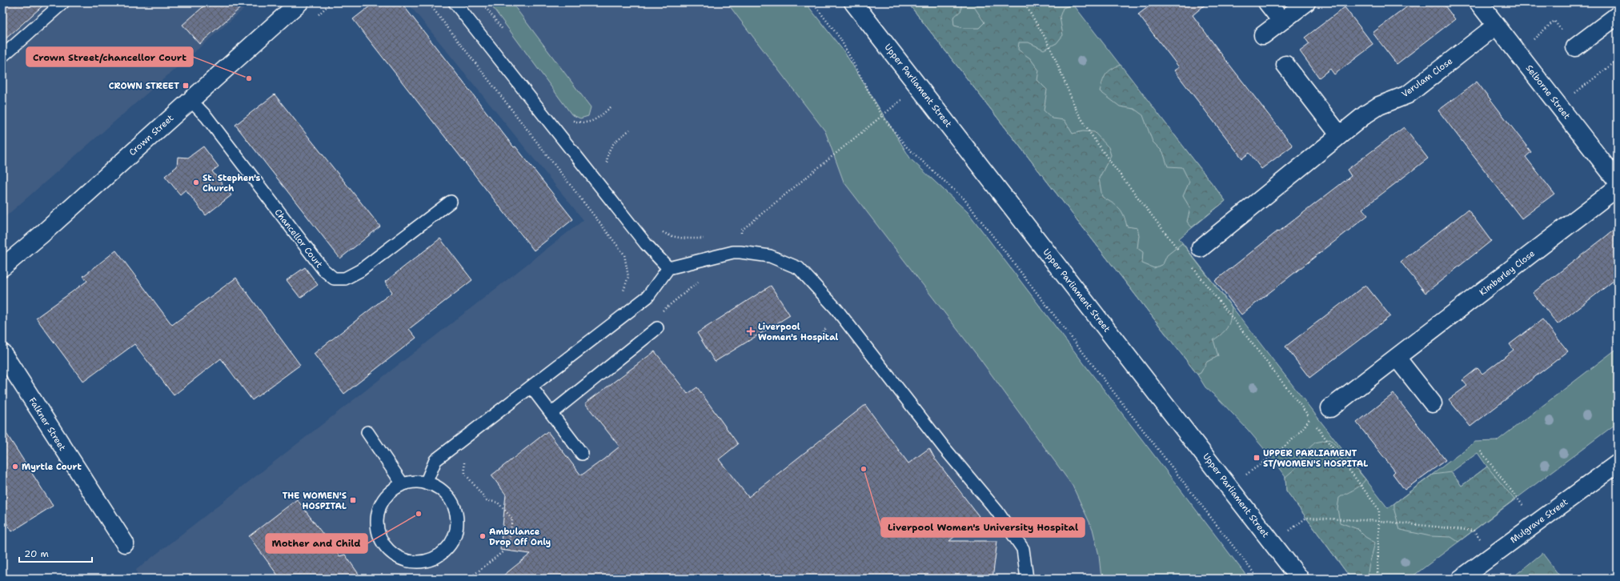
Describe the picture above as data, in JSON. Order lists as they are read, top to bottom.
{
  "streets": {
    "main road": [
      "Verulam Close",
      "Upper Parliament Street",
      "Selborne Street",
      "Crown Street",
      "Kimberley Close",
      "Falkner Street",
      "Mulgrave Street"
    ],
    "lane": ["Chancellor Court"]
  },
  "crossings": [
    ["Verulam Close", "Selborne Street"],
    ["Crown Street", "Chancellor Court"]
  ],
  "places": {
    "other": [
      "Crown Street/chancellor Court",
      "St. Stephen's Church",
      "Myrtle Court",
      "Liverpool Women's University Hospital",
      "Mother and Child",
      "Ambulance Drop Off Only"
    ],
    "transit": ["CROWN STREET", "UPPER PARLIAMENT ST/WOMEN'S HOSPITAL", "THE WOMEN'S HOSPITAL"],
    "health": ["Liverpool Women's Hospital"]
  },
  "scale_bar": "20 m"
}
